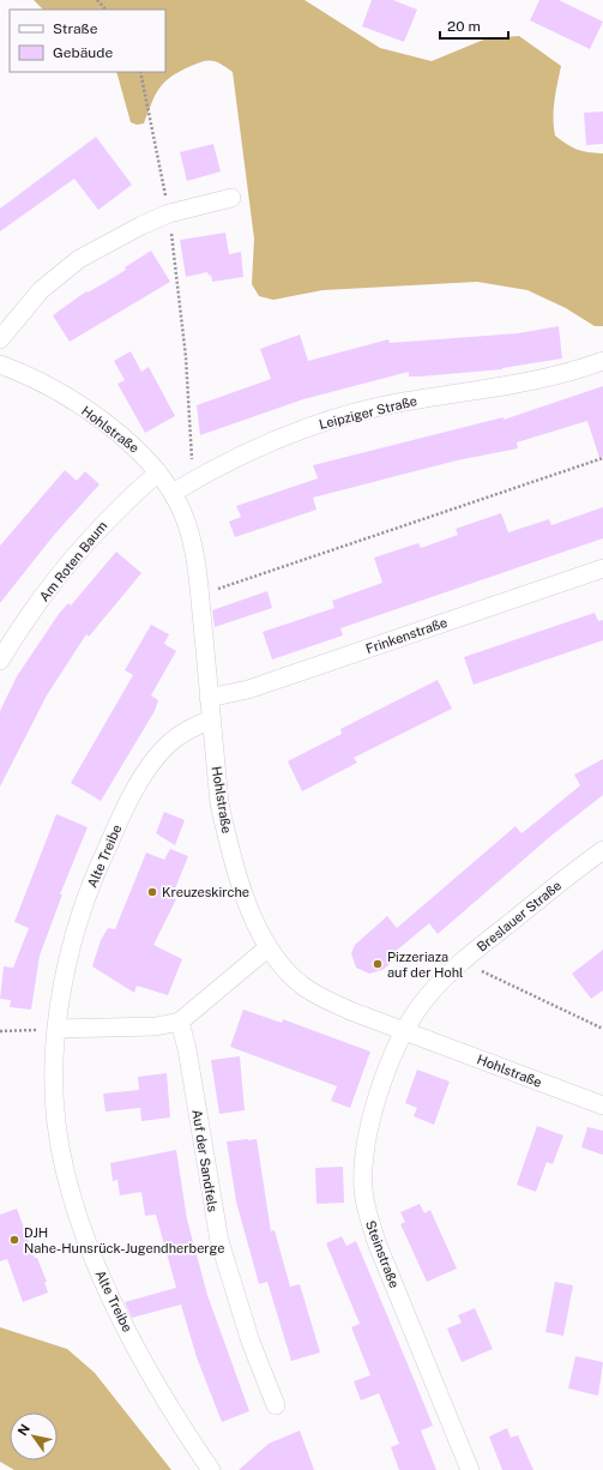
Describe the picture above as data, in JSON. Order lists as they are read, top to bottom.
{
  "streets": {
    "street": [
      "Leipziger Straße",
      "Hohlstraße",
      "Am Roten Baum",
      "Frinkenstraße",
      "Alte Treibe",
      "Breslauer Straße",
      "Auf der Sandfels",
      "Steinstraße"
    ]
  },
  "crossings": [
    ["Leipziger Straße", "Hohlstraße"],
    ["Hohlstraße", "Am Roten Baum"],
    ["Hohlstraße", "Frinkenstraße"],
    ["Hohlstraße", "Alte Treibe"],
    ["Hohlstraße", "Breslauer Straße"],
    ["Hohlstraße", "Steinstraße"],
    ["Breslauer Straße", "Steinstraße"]
  ],
  "places": ["Kreuzeskirche", "Pizzeriaza auf der Hohl", "DJH Nahe-Hunsrück-Jugendherberge"],
  "legend": ["Straße", "Gebäude"],
  "scale_bar": "20 m",
  "north": "top left"
}
